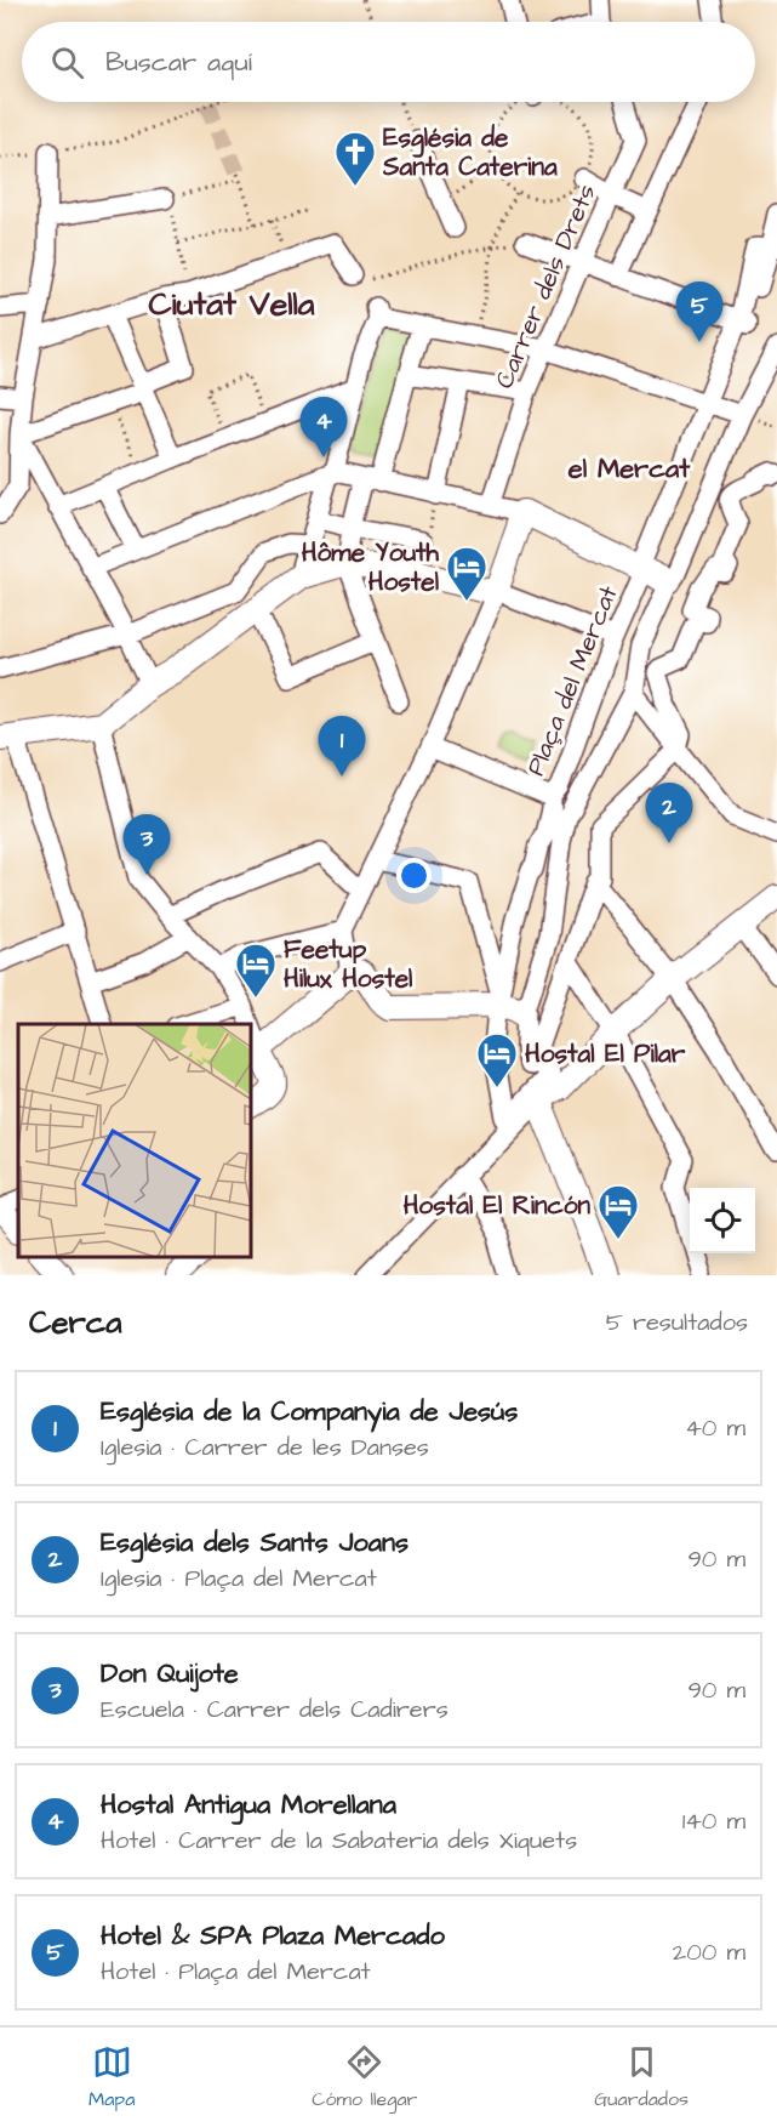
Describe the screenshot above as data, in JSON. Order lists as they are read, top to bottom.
{
  "streets": {
    "street": ["Carrer dels Drets", "Plaça del Mercat"]
  },
  "districts": ["Ciutat Vella", "el Mercat"],
  "places": {
    "church": ["Església de Santa Caterina"],
    "hotel": [
      "Hôme Youth Hostel",
      "Feetup Hilux Hostel",
      "Hostal El Pilar",
      "Hostal El Rincón"
    ]
  },
  "page": {
    "search": "Buscar aquí",
    "pins": [
      "5",
      "4",
      "1",
      "2",
      "3"
    ],
    "heading": ["Cerca", "5 resultados"],
    "list": [
      {
        "mark": "1",
        "name": "Església de la Companyia de Jesús",
        "note": "Iglesia · Carrer de les Danses",
        "value": "40 m"
      },
      {
        "mark": "2",
        "name": "Església dels Sants Joans",
        "note": "Iglesia · Plaça del Mercat",
        "value": "90 m"
      },
      {
        "mark": "3",
        "name": "Don Quijote",
        "note": "Escuela · Carrer dels Cadirers",
        "value": "90 m"
      },
      {
        "mark": "4",
        "name": "Hostal Antigua Morellana",
        "note": "Hotel · Carrer de la Sabateria dels Xiquets",
        "value": "140 m"
      },
      {
        "mark": "5",
        "name": "Hotel & SPA Plaza Mercado",
        "note": "Hotel · Plaça del Mercat",
        "value": "200 m"
      }
    ],
    "nav": ["Mapa", "Cómo llegar", "Guardados"]
  }
}
